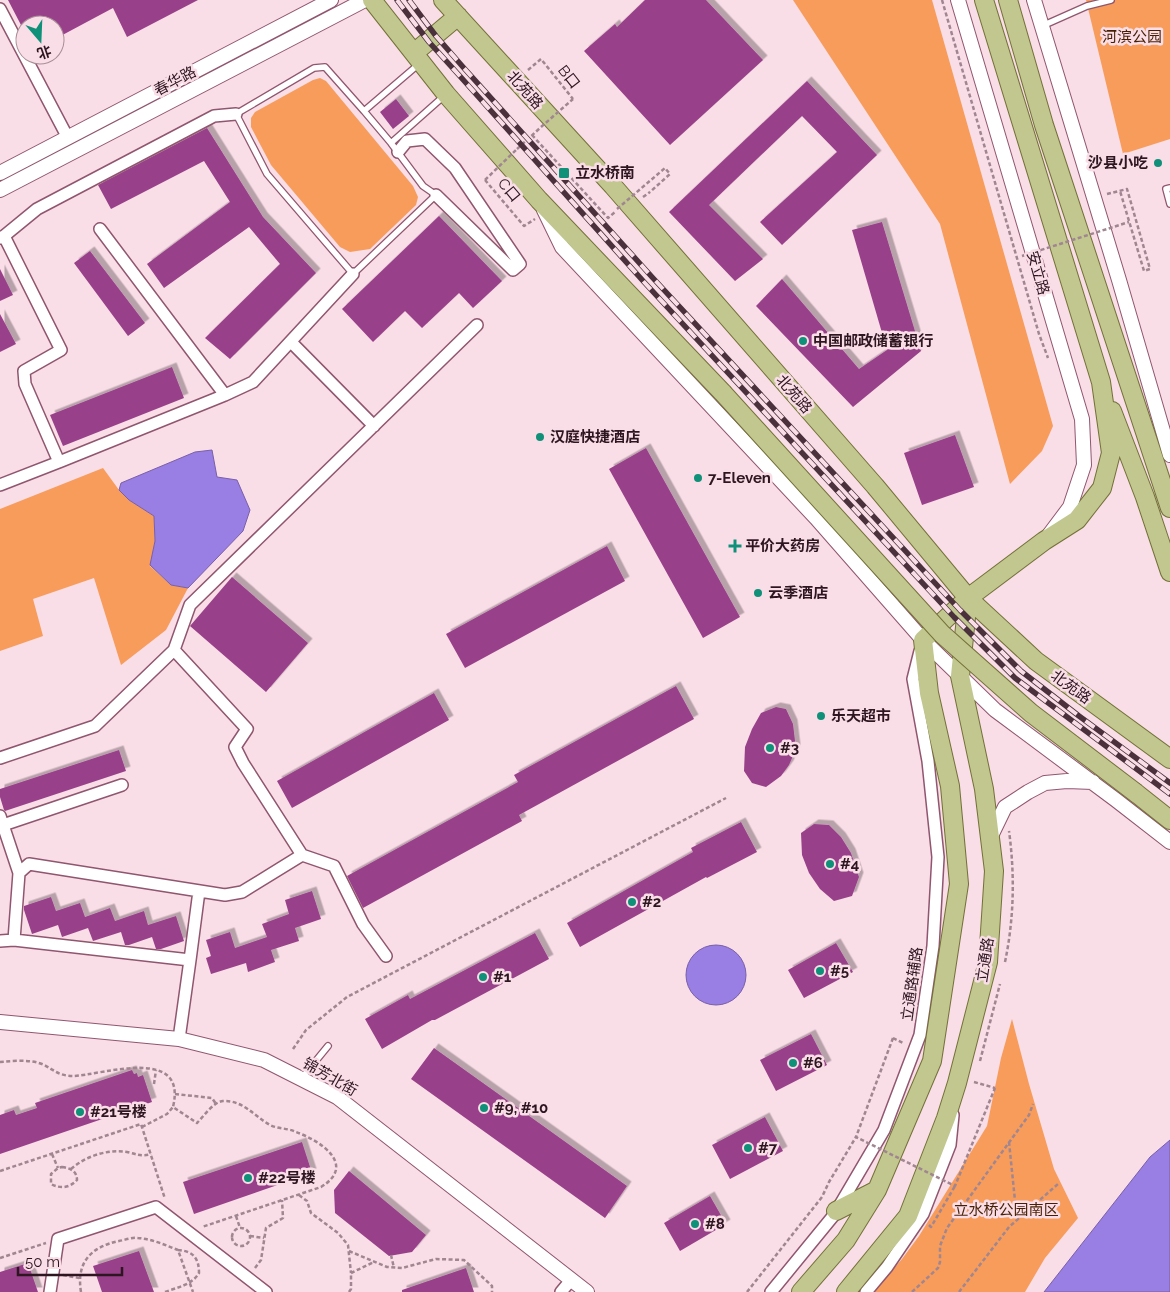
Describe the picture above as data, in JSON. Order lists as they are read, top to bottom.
{
  "streets": {
    "main road": ["北苑路", "安立路", "立通路"],
    "street": ["春华路", "立通路辅路", "锦芳北街"],
    "path": ["B口", "C口"]
  },
  "crossings": [
    ["B口", "C口"],
    ["北苑路", "安立路"],
    ["北苑路", "立通路"],
    ["安立路", "立通路"],
    ["安立路", "立通路辅路"]
  ],
  "parks": ["河滨公园", "立水桥公园南区"],
  "places": {
    "other": [
      "沙县小吃",
      "中国邮政储蓄银行",
      "汉庭快捷酒店",
      "7-Eleven",
      "云季酒店",
      "乐天超市",
      "#3",
      "#4",
      "#2",
      "#5",
      "#1",
      "#6",
      "#9, #10",
      "#21号楼",
      "#7",
      "#22号楼",
      "#8"
    ],
    "transit": ["立水桥南"],
    "health": ["平价大药房"]
  },
  "scale_bar": "50 m",
  "north": "bottom"
}
